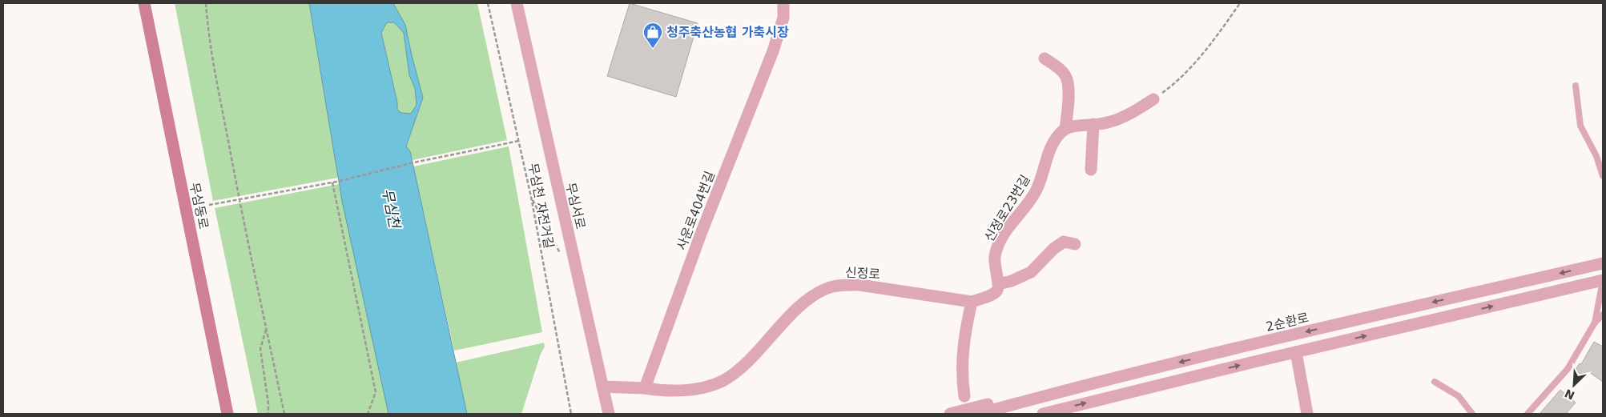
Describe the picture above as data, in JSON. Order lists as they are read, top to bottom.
{
  "streets": {
    "main road": ["무심동로"],
    "street": [
      "무심서로",
      "신정로23번길",
      "사운로404번길",
      "신정로",
      "2순환로"
    ],
    "path": ["무심천 자전거길"]
  },
  "crossings": [
    ["사운로404번길", "신정로"]
  ],
  "water": ["무심천"],
  "places": {
    "shop": ["청주축산농협 가축시장"]
  },
  "north": "bottom left"
}
